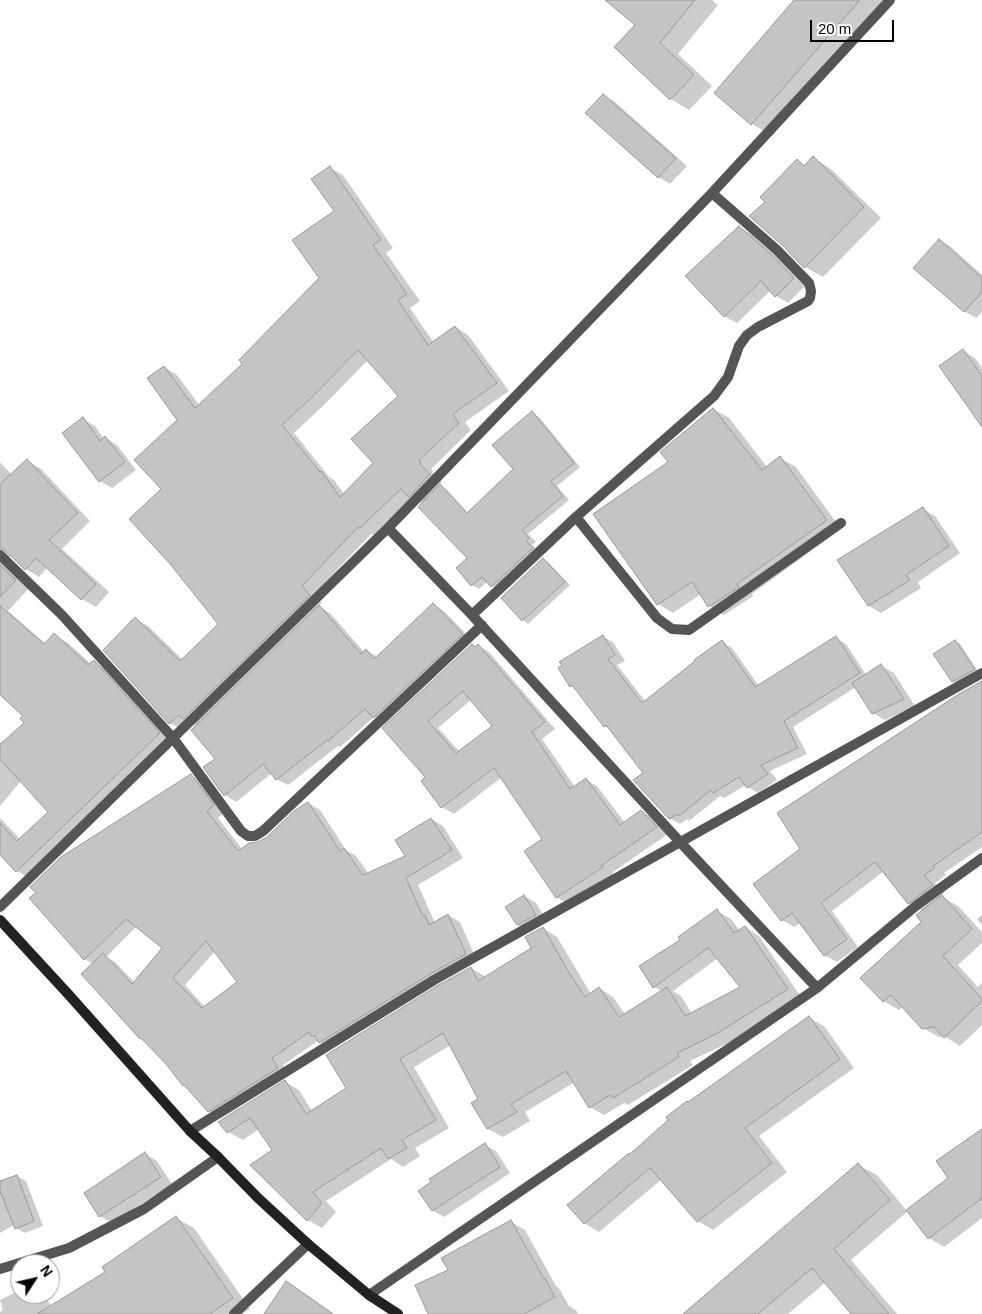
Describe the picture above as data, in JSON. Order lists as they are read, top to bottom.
{
  "scale_bar": "20 m",
  "north": "top right"
}
